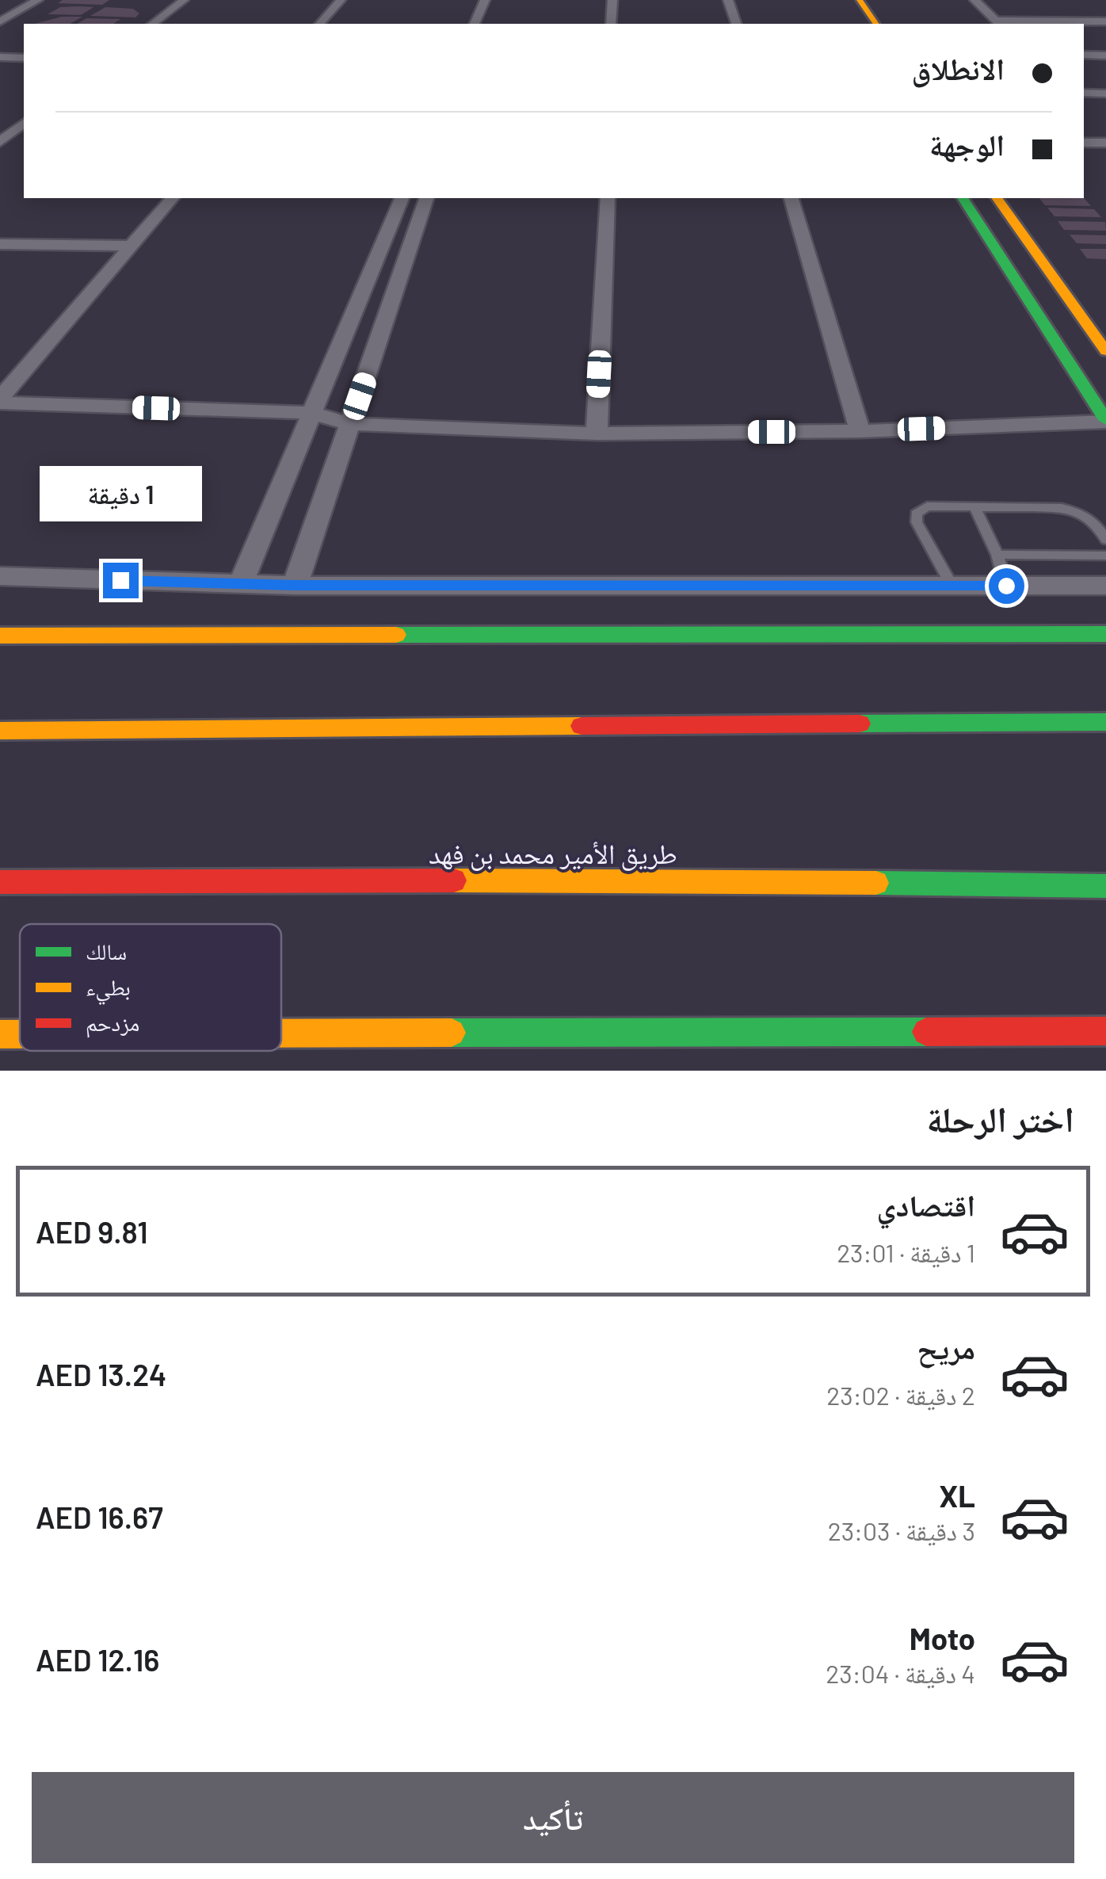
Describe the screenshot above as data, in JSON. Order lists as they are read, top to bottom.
{
  "streets": {
    "main road": ["طريق الأمير محمد بن فهد"]
  },
  "legend": ["سالك", "بطيء", "مزدحم"],
  "page": {
    "banner": ["الانطلاق", "الوجهة"],
    "bubble": "1 دقيقة",
    "heading": "اختر الرحلة",
    "list": [
      {
        "name": "اقتصادي",
        "note": "1 دقيقة · 23:01",
        "value": "AED 9.81"
      },
      {
        "name": "مريح",
        "note": "2 دقيقة · 23:02",
        "value": "AED 13.24"
      },
      {
        "name": "XL",
        "note": "3 دقيقة · 23:03",
        "value": "AED 16.67"
      },
      {
        "name": "Moto",
        "note": "4 دقيقة · 23:04",
        "value": "AED 12.16"
      }
    ],
    "buttons": "تأكيد"
  }
}
